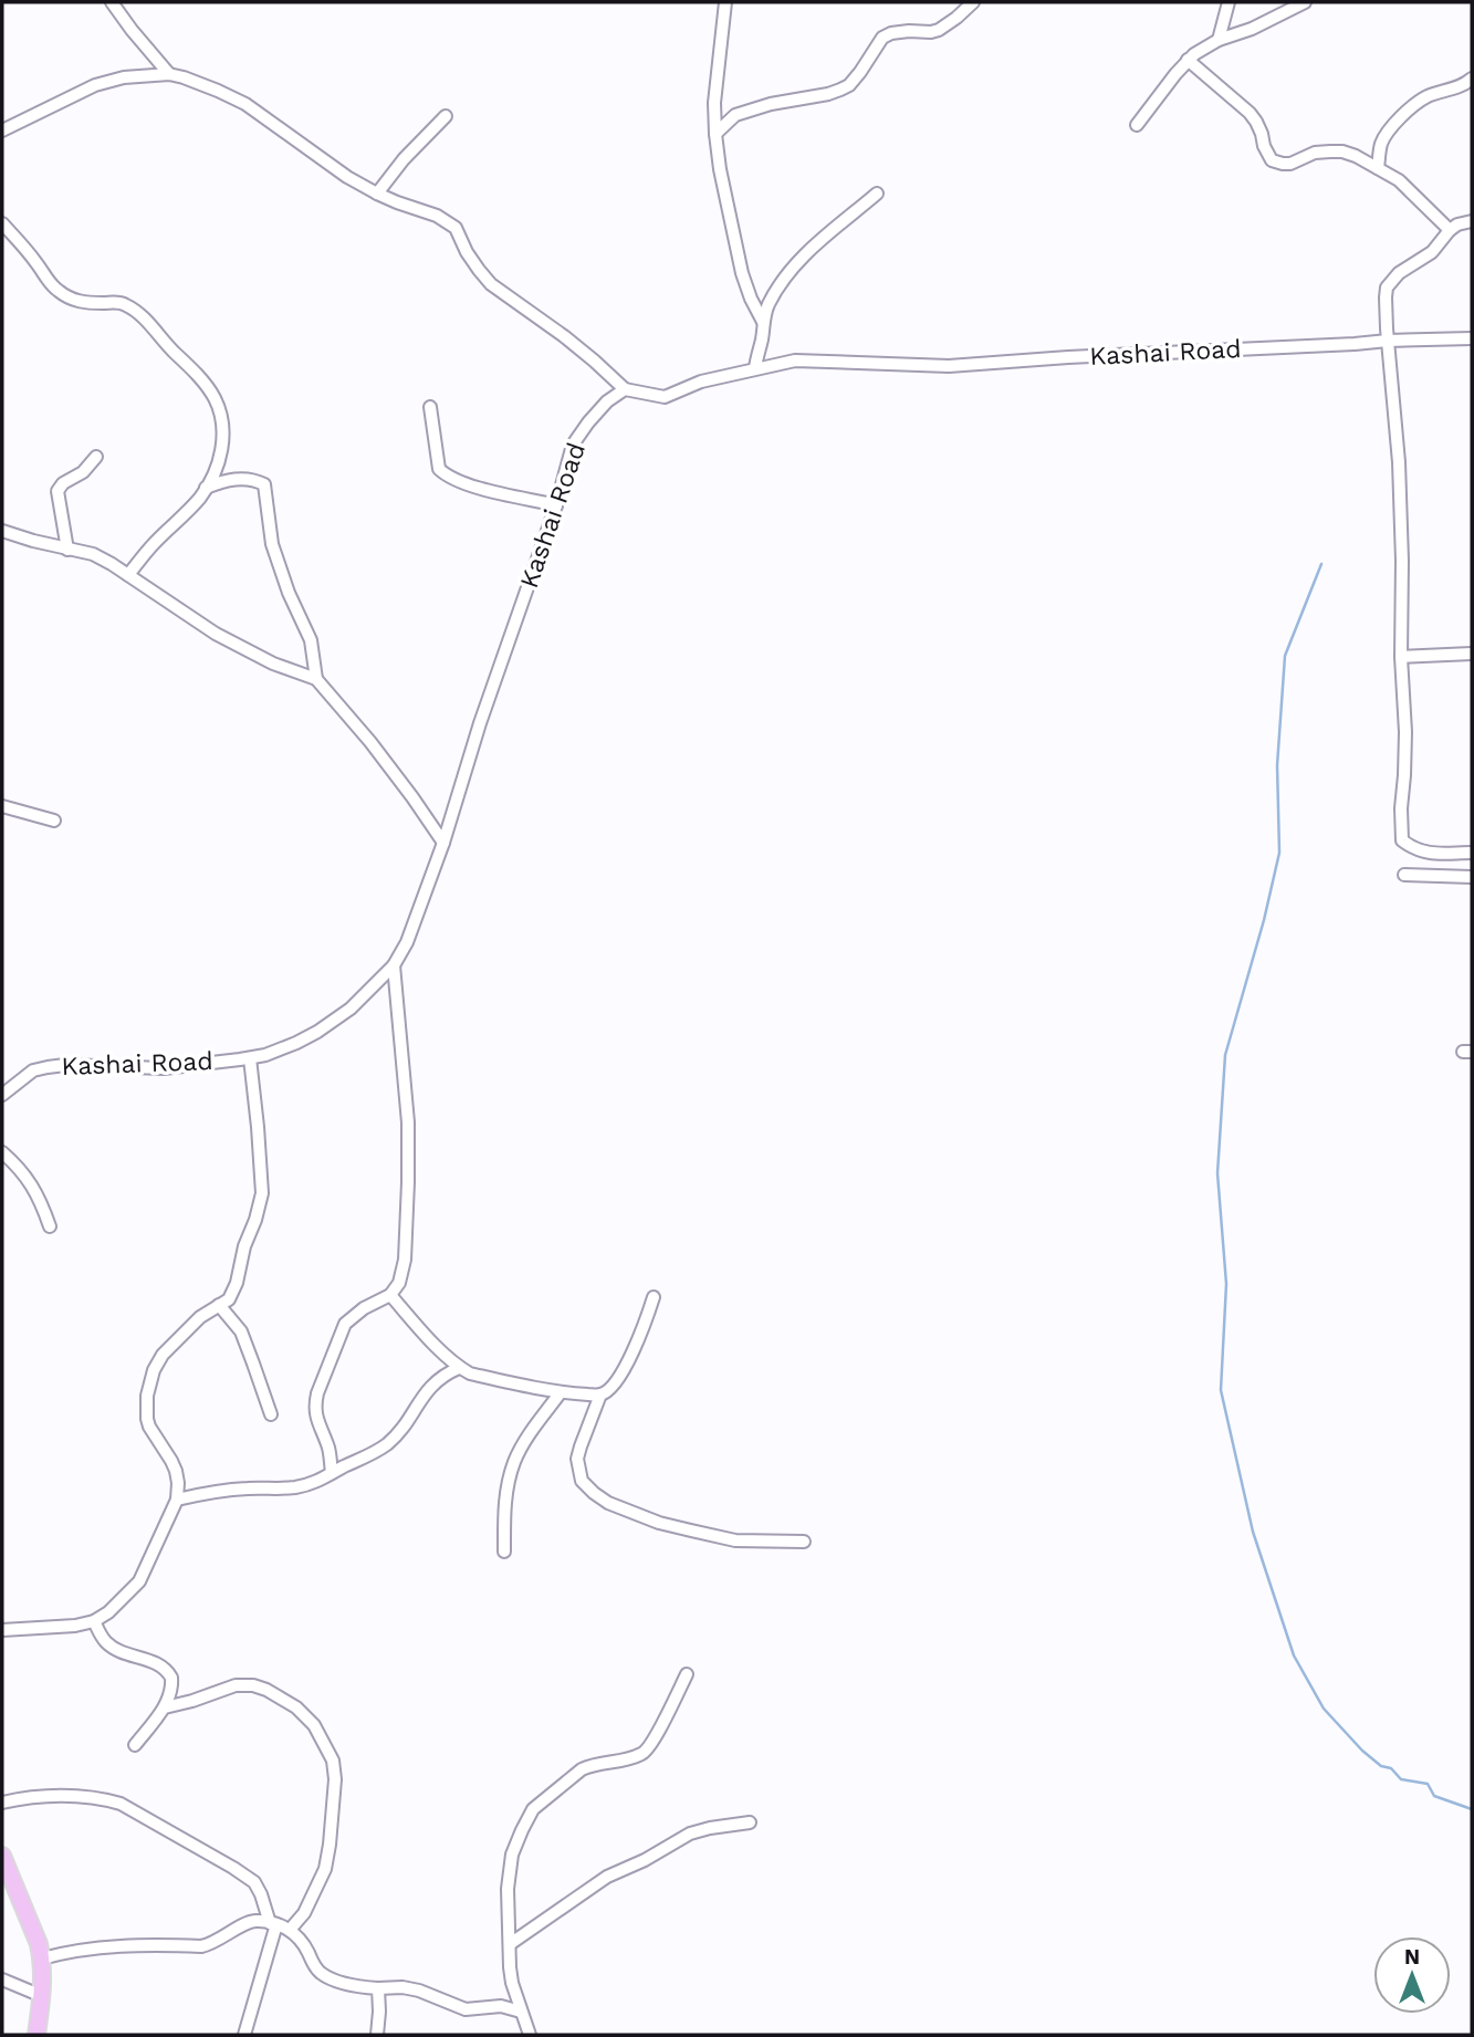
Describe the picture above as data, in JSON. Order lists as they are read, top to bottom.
{
  "streets": {
    "street": ["Kashai Road"]
  },
  "north": "top"
}
